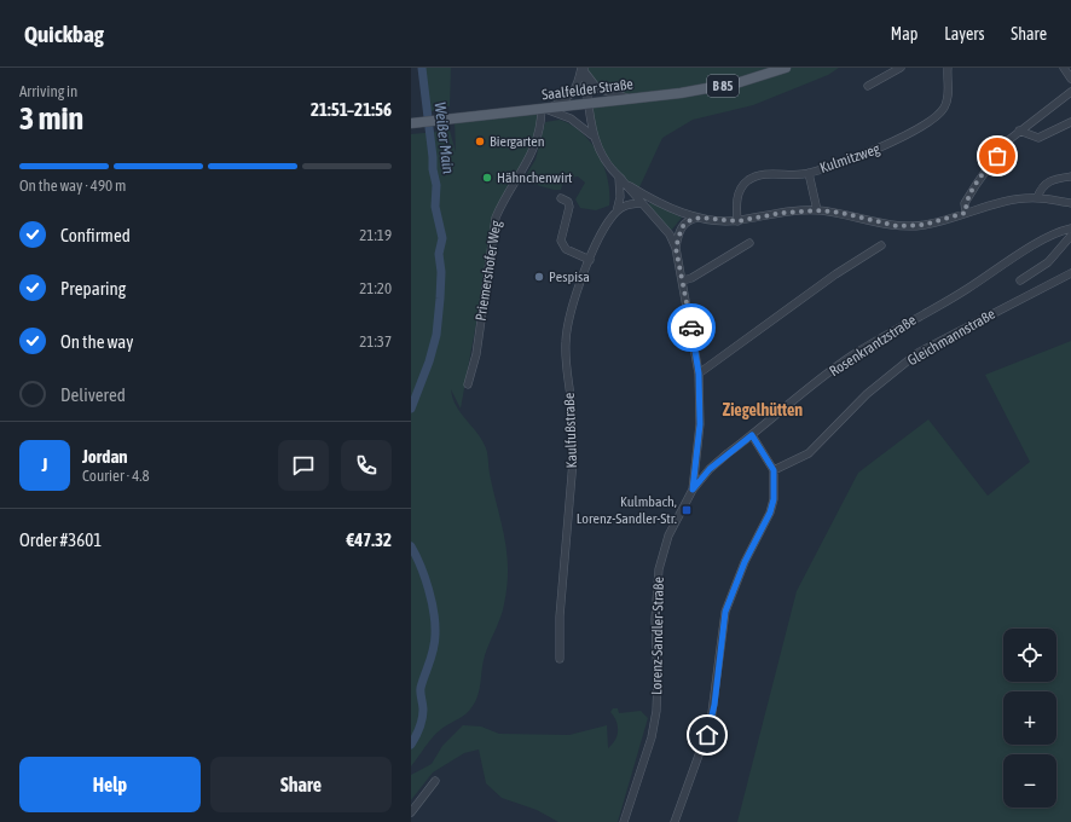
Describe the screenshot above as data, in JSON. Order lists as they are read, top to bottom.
{
  "streets": {
    "main road": ["B 85", "Saalfelder Straße"],
    "street": [
      "Kulmitzweg",
      "Priemershofer Weg",
      "Gleichmannstraße",
      "Rosenkrantzstraße",
      "Kaulfußstraße",
      "Lorenz-Sandler-Straße"
    ]
  },
  "crossings": [
    ["Saalfelder Straße", "Priemershofer Weg"],
    ["Rosenkrantzstraße", "Lorenz-Sandler-Straße"],
    ["Kaulfußstraße", "Lorenz-Sandler-Straße"]
  ],
  "districts": ["Ziegelhütten"],
  "water": ["Weißer Main"],
  "places": {
    "other": ["Biergarten", "Hähnchenwirt", "Pespisa"],
    "transit": ["Kulmbach, Lorenz-Sandler-Str."]
  },
  "page": {
    "header": "Quickbag",
    "nav": ["Map", "Layers", "Share"],
    "heading": ["3 min", "Arriving in", "21:51–21:56"],
    "panel": [
      "Jordan",
      "Courier · 4.8",
      "Order #3601",
      "€47.32"
    ],
    "bar": "On the way · 490 m",
    "list": [
      ["Confirmed", "21:19"],
      ["Preparing", "21:20"],
      ["On the way", "21:37"],
      "Delivered"
    ],
    "round": "J",
    "map_buttons": ["+", "−"],
    "buttons": ["Help", "Share"]
  }
}
